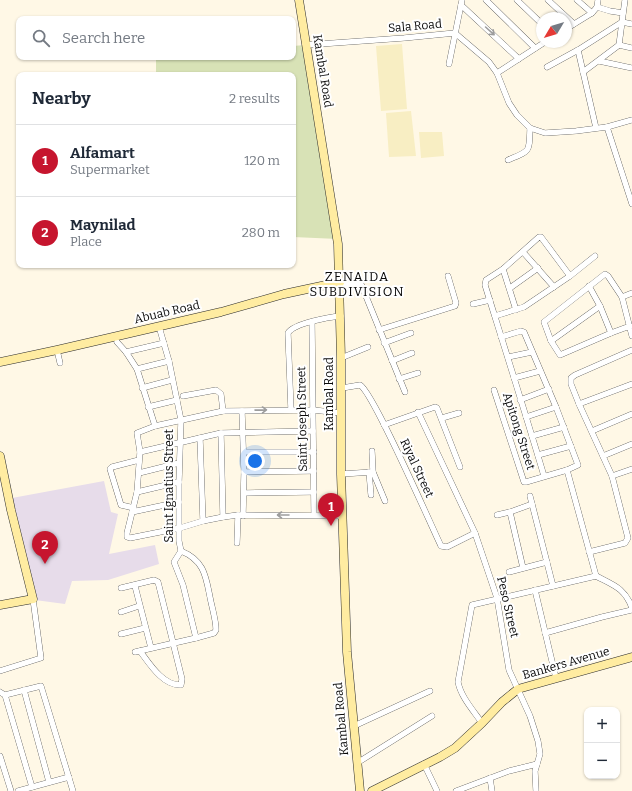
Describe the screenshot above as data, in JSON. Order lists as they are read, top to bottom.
{
  "streets": {
    "street": [
      "Sala Road",
      "Kambal Road",
      "Abuab Road",
      "Saint Joseph Street",
      "Apitong Street",
      "Riyal Street",
      "Saint Ignatius Street",
      "Peso Street",
      "Bankers Avenue"
    ]
  },
  "crossings": [
    ["Sala Road", "Kambal Road"],
    ["Kambal Road", "Abuab Road"],
    ["Kambal Road", "Riyal Street"],
    ["Riyal Street", "Peso Street"],
    ["Peso Street", "Bankers Avenue"]
  ],
  "districts": ["ZENAIDA SUBDIVISION"],
  "north": "bottom left",
  "page": {
    "search": "Search here",
    "heading": ["Nearby", "2 results"],
    "list": [
      {
        "mark": "1",
        "name": "Alfamart",
        "note": "Supermarket",
        "value": "120 m"
      },
      {
        "mark": "2",
        "name": "Maynilad",
        "note": "Place",
        "value": "280 m"
      }
    ],
    "pins": ["1", "2"],
    "map_buttons": ["+", "−"]
  }
}
